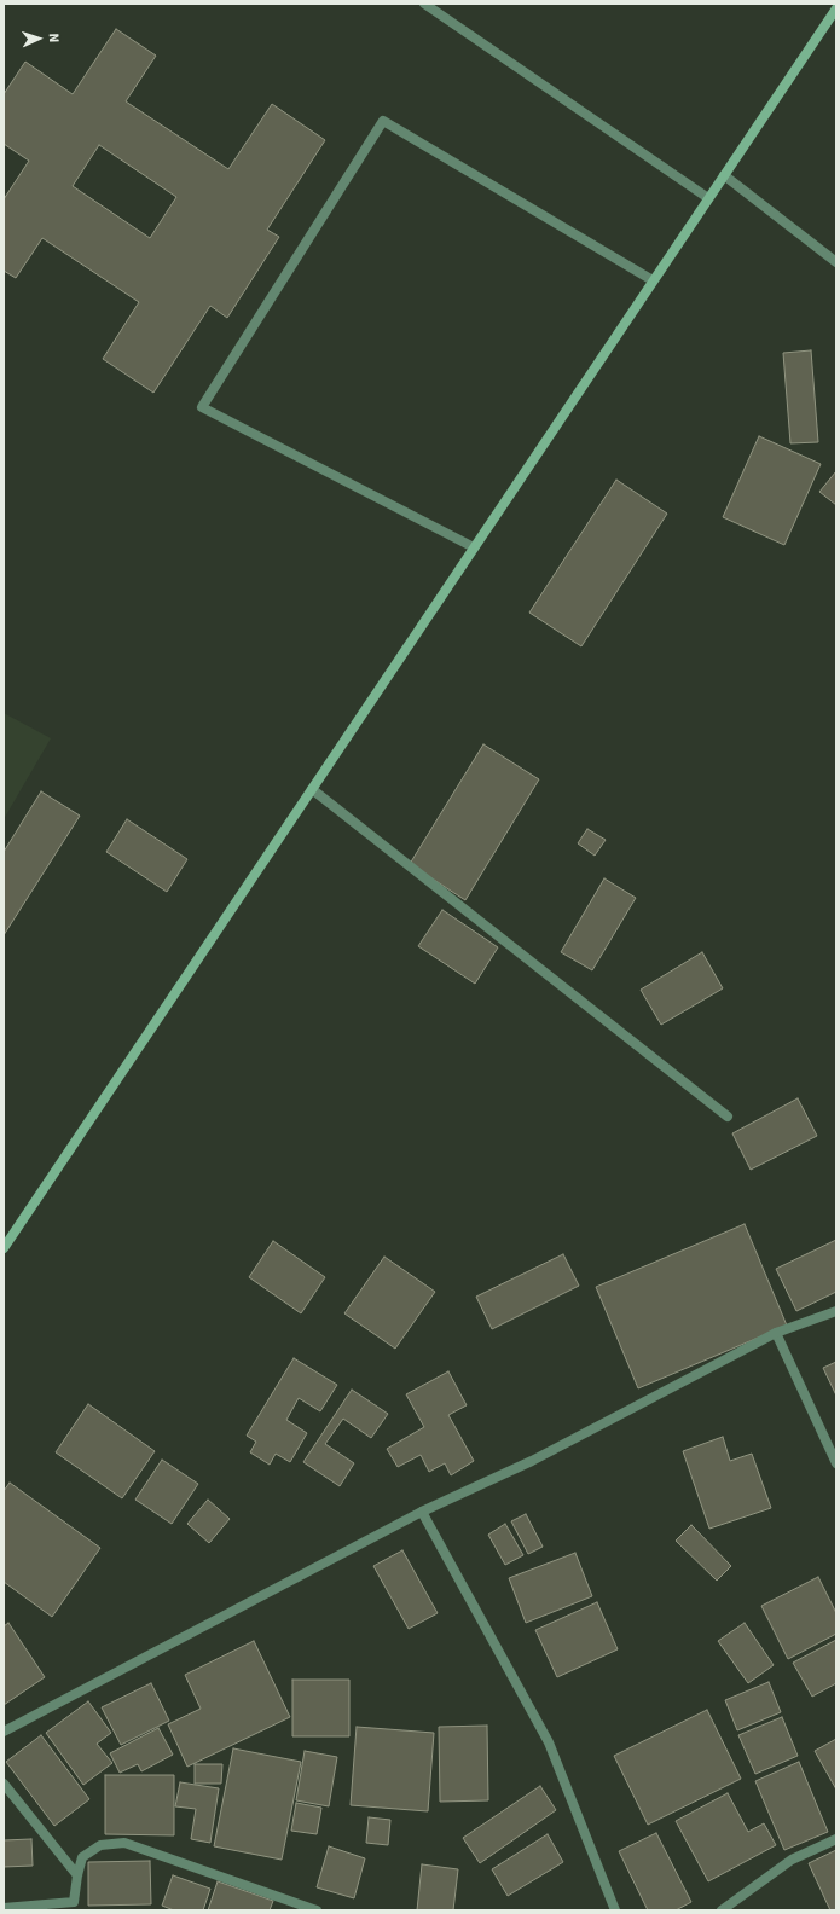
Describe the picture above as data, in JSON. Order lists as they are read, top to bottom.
{
  "north": "right"
}
